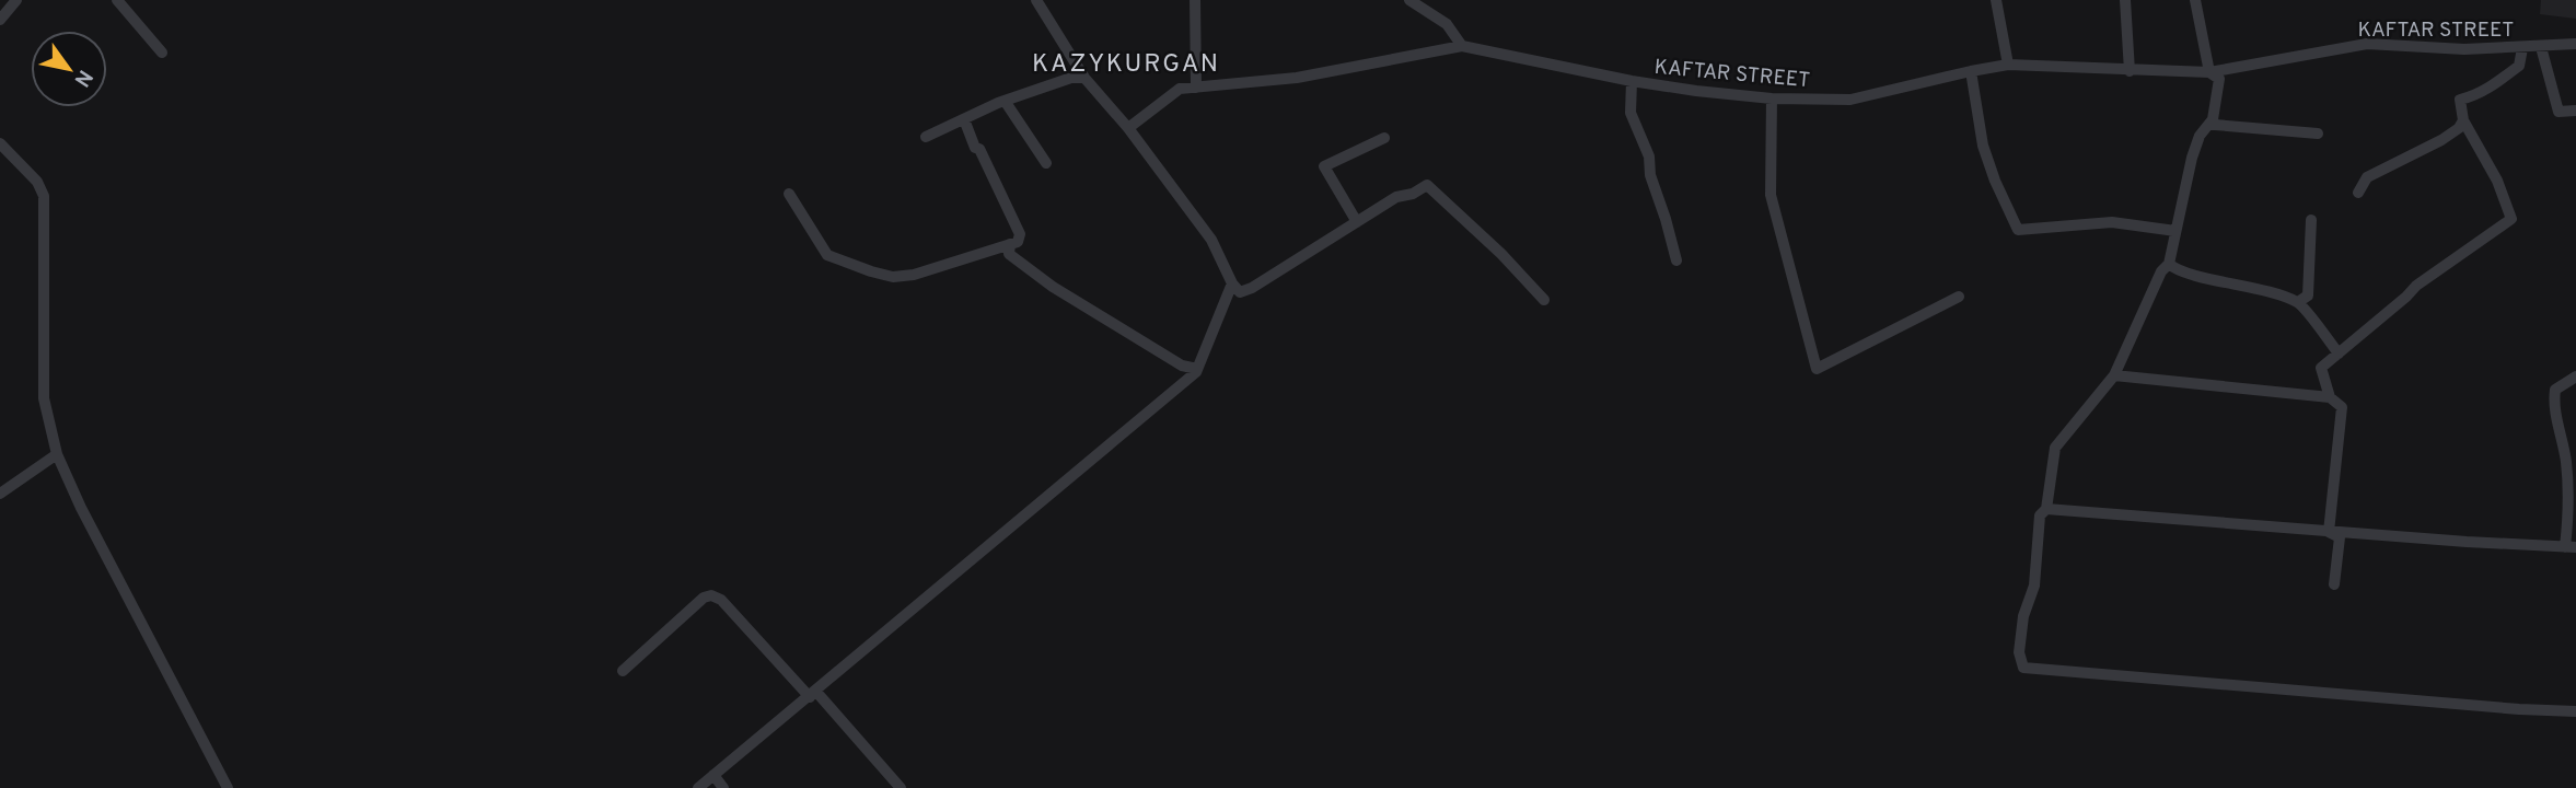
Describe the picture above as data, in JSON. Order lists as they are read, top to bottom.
{
  "streets": {
    "street": ["KAFTAR STREET"]
  },
  "districts": ["KAZYKURGAN"],
  "north": "bottom right"
}
